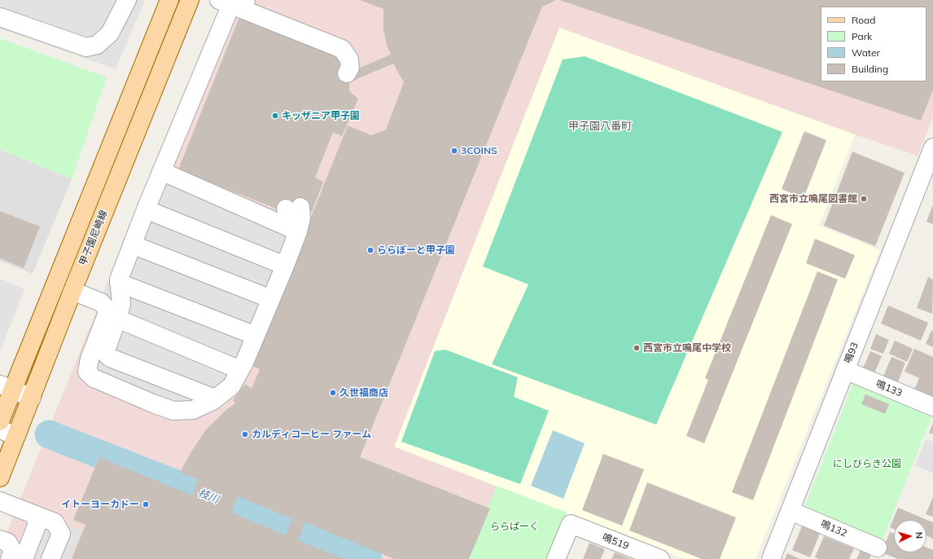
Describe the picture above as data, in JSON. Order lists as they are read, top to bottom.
{
  "streets": {
    "main road": ["甲子園尼崎線"],
    "street": [
      "鳴93",
      "鳴133",
      "鳴132",
      "鳴519"
    ]
  },
  "crossings": [
    ["鳴93", "鳴133"],
    ["鳴93", "鳴132"]
  ],
  "districts": ["甲子園八番町"],
  "water": ["枝川"],
  "parks": ["にしびらき公園", "ららぱーく"],
  "places": [
    "キッザニア甲子園",
    "3COINS",
    "西宮市立鳴尾図書館",
    "ららぽーと甲子園",
    "西宮市立鳴尾中学校",
    "久世福商店",
    "カルディコーヒー ファーム",
    "イトーヨーカドー"
  ],
  "legend": [
    "Road",
    "Park",
    "Water",
    "Building"
  ],
  "north": "right"
}
